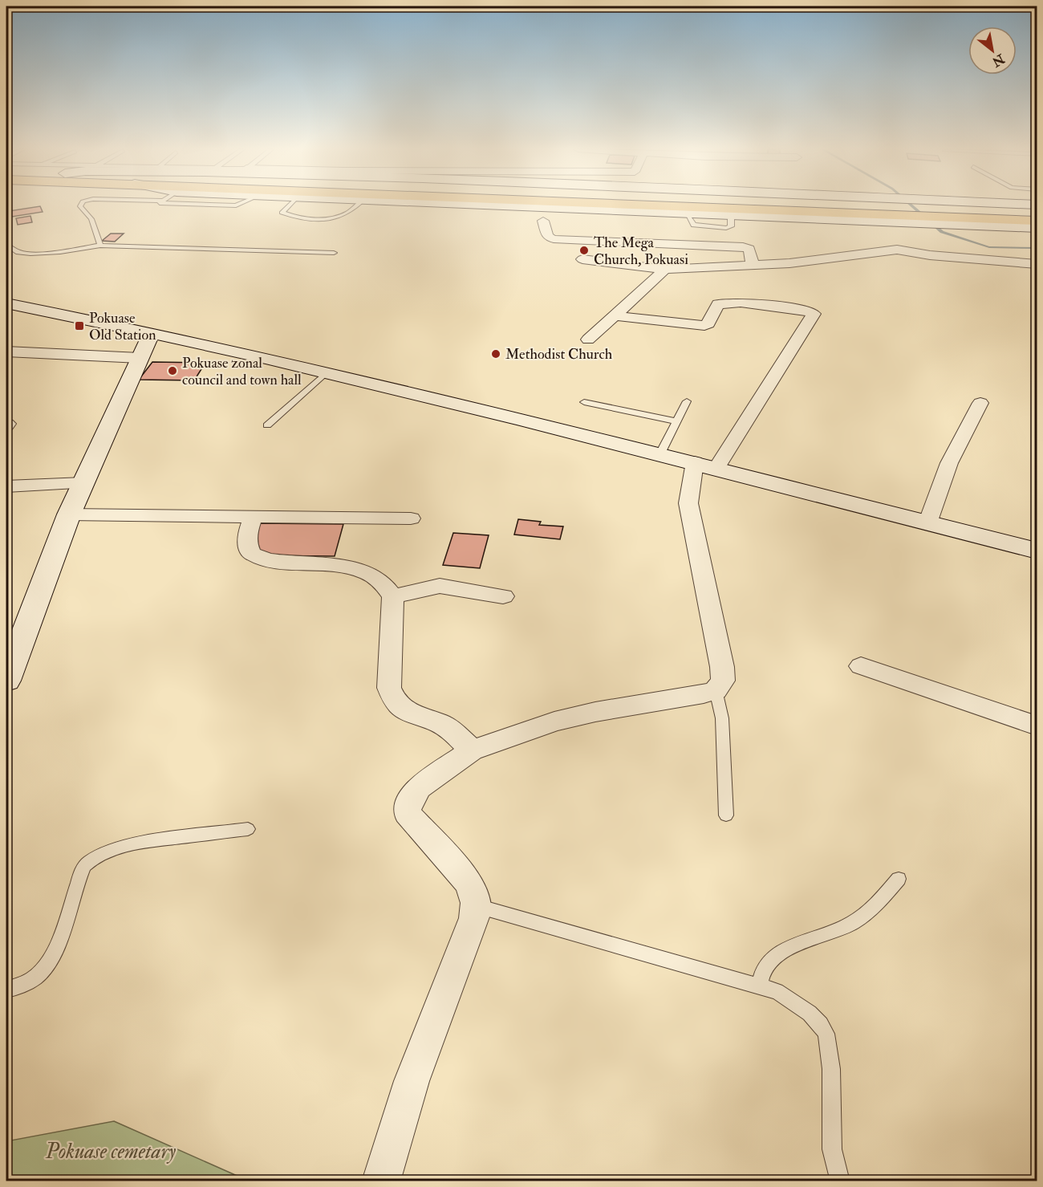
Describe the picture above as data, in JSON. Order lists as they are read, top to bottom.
{
  "parks": ["Pokuase cemetary"],
  "places": {
    "other": ["The Mega Church, Pokuasi", "Methodist Church", "Pokuase zonal council and town hall"],
    "transit": ["Pokuase Old Station"]
  },
  "north": "bottom right"
}
